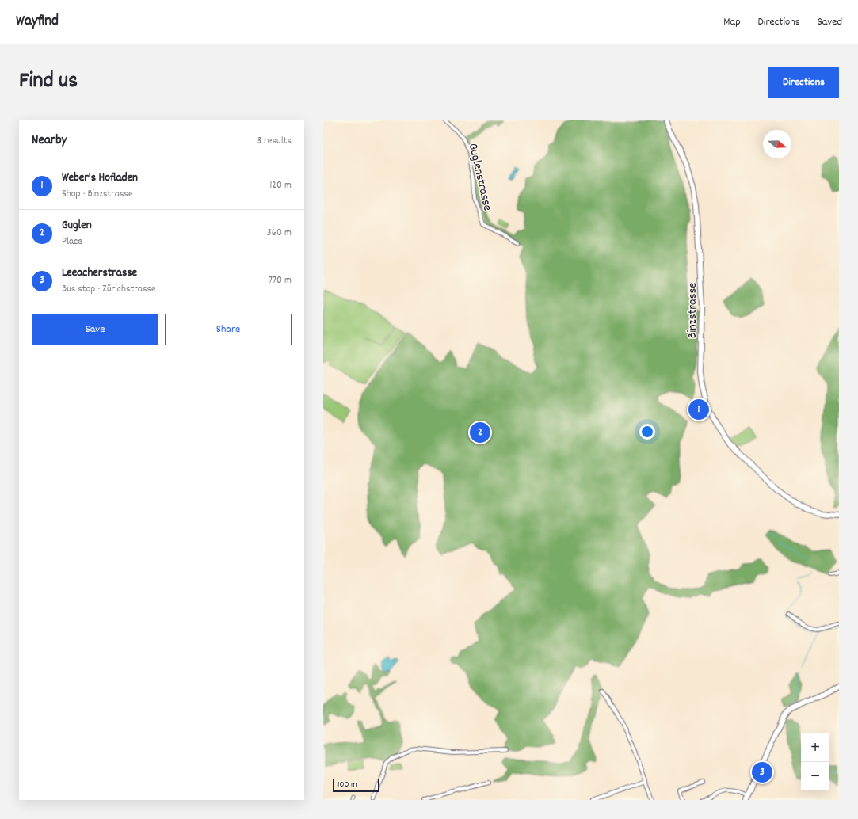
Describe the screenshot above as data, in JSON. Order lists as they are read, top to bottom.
{
  "streets": {
    "main road": ["Binzstrasse"],
    "street": ["Guglenstrasse"]
  },
  "scale_bar": "100 m",
  "north": "right",
  "page": {
    "header": "Wayfind",
    "nav": ["Map", "Directions", "Saved"],
    "title": "Find us",
    "buttons": [
      "Directions",
      ["Save", "Share"]
    ],
    "heading": ["Nearby", "3 results"],
    "list": [
      {
        "mark": "1",
        "name": "Weber's Hofladen",
        "note": "Shop · Binzstrasse",
        "value": "120 m"
      },
      {
        "mark": "2",
        "name": "Guglen",
        "note": "Place",
        "value": "360 m"
      },
      {
        "mark": "3",
        "name": "Leeacherstrasse",
        "note": "Bus stop · Zürichstrasse",
        "value": "770 m"
      }
    ],
    "pins": ["1", "2", "3"],
    "map_buttons": ["+", "−"],
    "scale": "100 m"
  }
}
